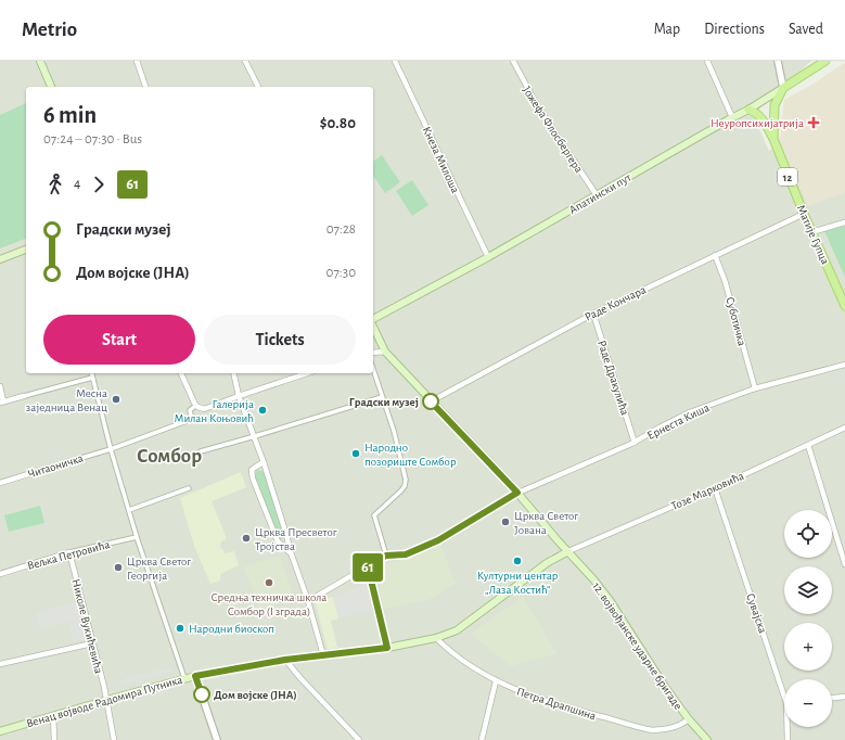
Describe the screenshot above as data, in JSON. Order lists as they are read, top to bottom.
{
  "streets": {
    "main road": [
      "12",
      "Апатински пут",
      "Матије Гупца",
      "12. војвођанске ударне бригаде",
      "Венац војводе Радомира Путника"
    ],
    "street": [
      "Јожефа Флосбергера",
      "Кнеза Милоша",
      "Раде Кончара",
      "Суботичка",
      "Раде Дракулића",
      "Ернеста Киша",
      "Читаоничка",
      "Тозе Марковића",
      "Вељка Петровића",
      "Сувајска",
      "Николе Вукићевића",
      "Петра Драпшина"
    ]
  },
  "crossings": [
    ["Јожефа Флосбергера", "Апатински пут"],
    ["Кнеза Милоша", "Апатински пут"],
    ["Апатински пут", "Матије Гупца"],
    ["Матије Гупца", "Раде Кончара"],
    ["Раде Кончара", "Суботичка"],
    ["Раде Кончара", "Раде Дракулића"],
    ["Раде Кончара", "12. војвођанске ударне бригаде"],
    ["Суботичка", "Ернеста Киша"],
    ["Раде Дракулића", "Ернеста Киша"],
    ["Ернеста Киша", "12. војвођанске ударне бригаде"],
    ["Тозе Марковића", "Сувајска"],
    ["Тозе Марковића", "12. војвођанске ударне бригаде"],
    ["Тозе Марковића", "Венац војводе Радомира Путника"],
    ["Вељка Петровића", "Николе Вукићевића"],
    ["Николе Вукићевића", "Венац војводе Радомира Путника"],
    ["12. војвођанске ударне бригаде", "Венац војводе Радомира Путника"],
    ["12. војвођанске ударне бригаде", "Петра Драпшина"],
    ["Венац војводе Радомира Путника", "Петра Драпшина"]
  ],
  "districts": ["Сомбор"],
  "places": {
    "health": ["Неуропсихијатрија"],
    "other": [
      "Месна заједница Венац",
      "Градски музеј",
      "Галерија Милан Коњовић",
      "Народно позориште Сомбор",
      "Црква Светог Јована",
      "Црква Пресветог Тројства",
      "Културни центар „Лаза Костић”",
      "Црква Светог Георгија",
      "Средња техничка школа Сомбор (I зграда)",
      "Народни биоскоп",
      "Дом војске (ЈНА)"
    ]
  },
  "lines": ["bus line 61"],
  "page": {
    "header": "Metrio",
    "nav": ["Map", "Directions", "Saved"],
    "on_map": "61",
    "heading": ["6 min", "07:24 – 07:30 · Bus", "$0.80"],
    "legs": ["4", "61"],
    "list": [
      {
        "name": "Градски музеј",
        "value": "07:28"
      },
      {
        "name": "Дом војске (ЈНА)",
        "value": "07:30"
      }
    ],
    "buttons": ["Start", "Tickets"],
    "map_buttons": ["+", "−"]
  }
}
